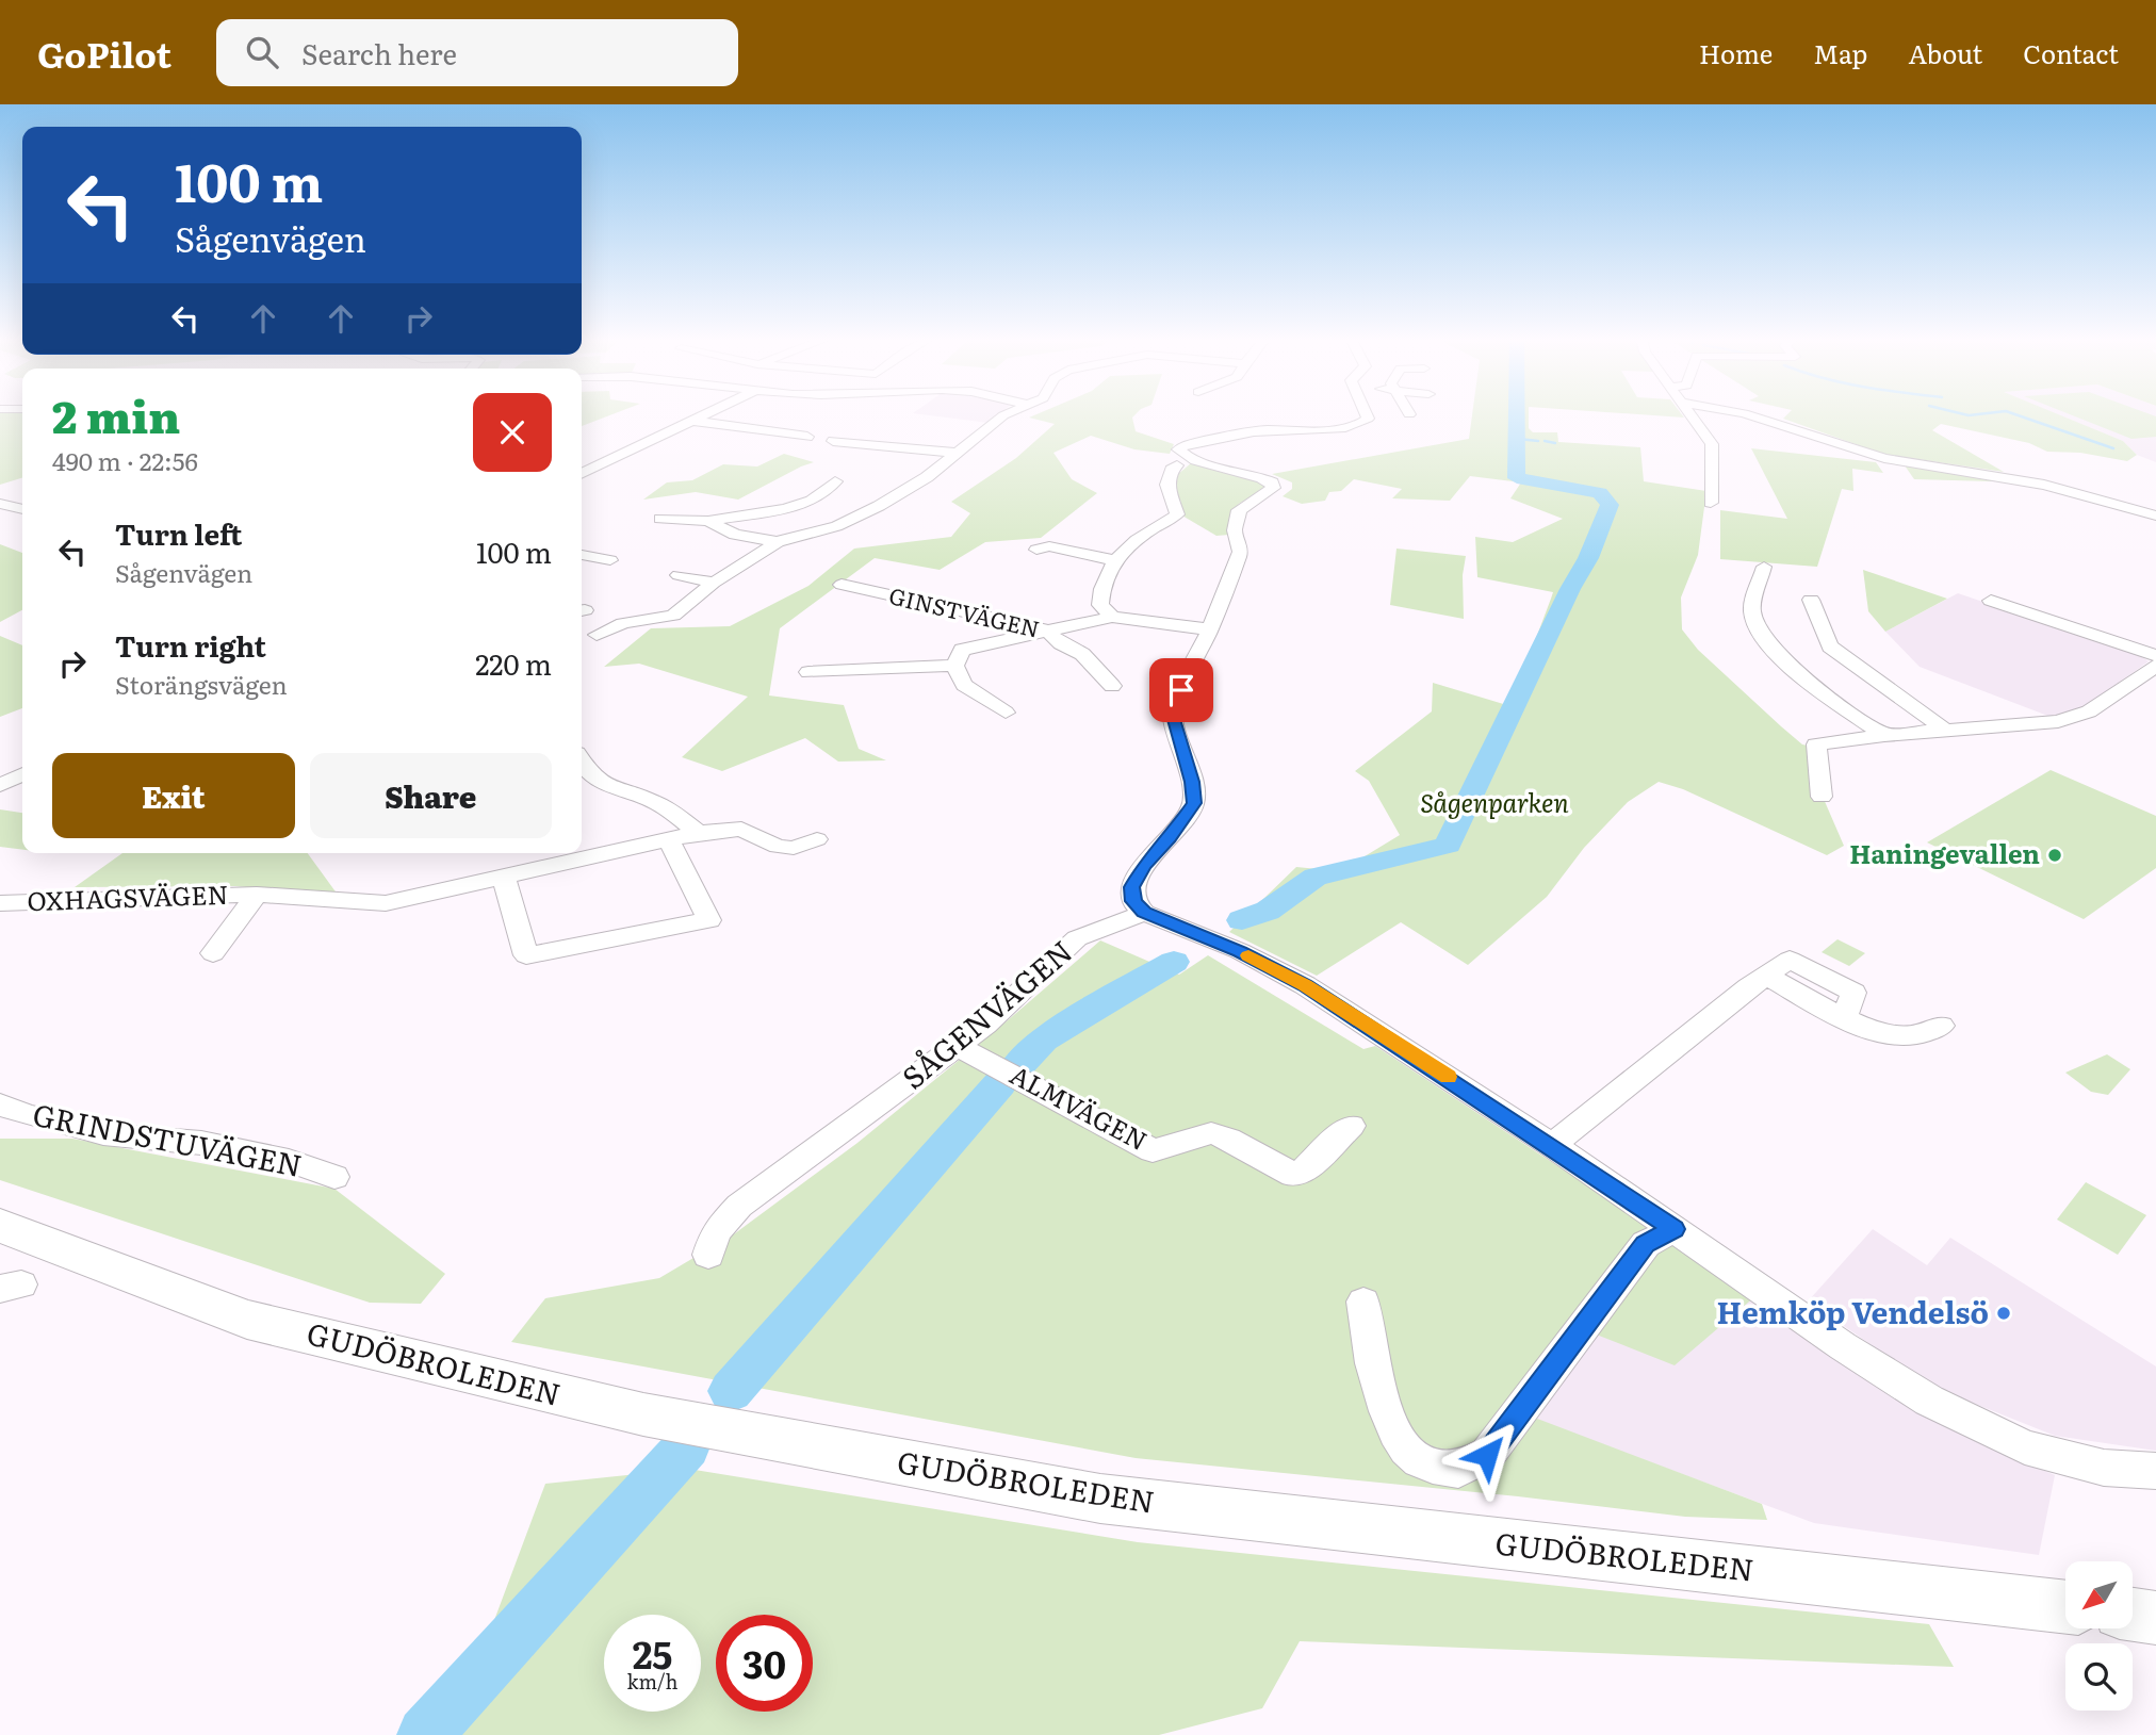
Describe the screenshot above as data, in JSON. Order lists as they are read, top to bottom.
{
  "streets": {
    "main road": ["GUDÖBROLEDEN"],
    "street": [
      "GINSTVÄGEN",
      "OXHAGSVÄGEN",
      "SÅGENVÄGEN",
      "ALMVÄGEN",
      "GRINDSTUVÄGEN"
    ]
  },
  "crossings": [
    ["SÅGENVÄGEN", "ALMVÄGEN"]
  ],
  "parks": ["Sågenparken"],
  "places": ["Haningevallen", "Hemköp Vendelsö"],
  "north": "bottom left",
  "page": {
    "header": "GoPilot",
    "search": "Search here",
    "nav": [
      "Home",
      "Map",
      "About",
      "Contact"
    ],
    "turn": ["100 m", "Sågenvägen"],
    "heading": ["2 min", "490 m · 22:56"],
    "list": [
      {
        "name": "Turn left",
        "note": "Sågenvägen",
        "value": "100 m"
      },
      {
        "name": "Turn right",
        "note": "Storängsvägen",
        "value": "220 m"
      }
    ],
    "buttons": ["Exit", "Share"],
    "speed": "25 km/h",
    "limit": "30"
  }
}
